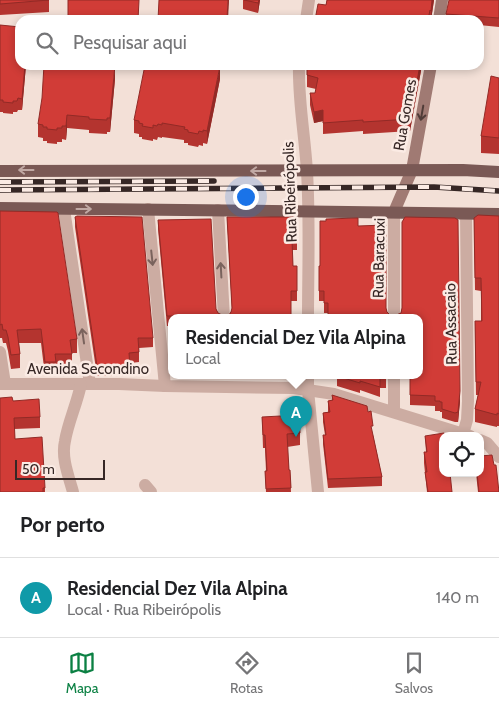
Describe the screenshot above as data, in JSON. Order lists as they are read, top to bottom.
{
  "streets": {
    "street": [
      "Rua Gomes",
      "Rua Ribeirópolis",
      "Rua Baracuxi",
      "Rua Assacaio",
      "Avenida Secondino"
    ]
  },
  "crossings": [
    ["Rua Gomes", "Rua Baracuxi"]
  ],
  "one_way": ["Rua Gomes"],
  "scale_bar": "50 m",
  "page": {
    "search": "Pesquisar aqui",
    "popup": ["Residencial Dez Vila Alpina", "Local"],
    "pins": "A",
    "scale": "50 m",
    "heading": "Por perto",
    "list": [
      {
        "mark": "A",
        "name": "Residencial Dez Vila Alpina",
        "note": "Local · Rua Ribeirópolis",
        "value": "140 m"
      }
    ],
    "nav": ["Mapa", "Rotas", "Salvos"]
  }
}
